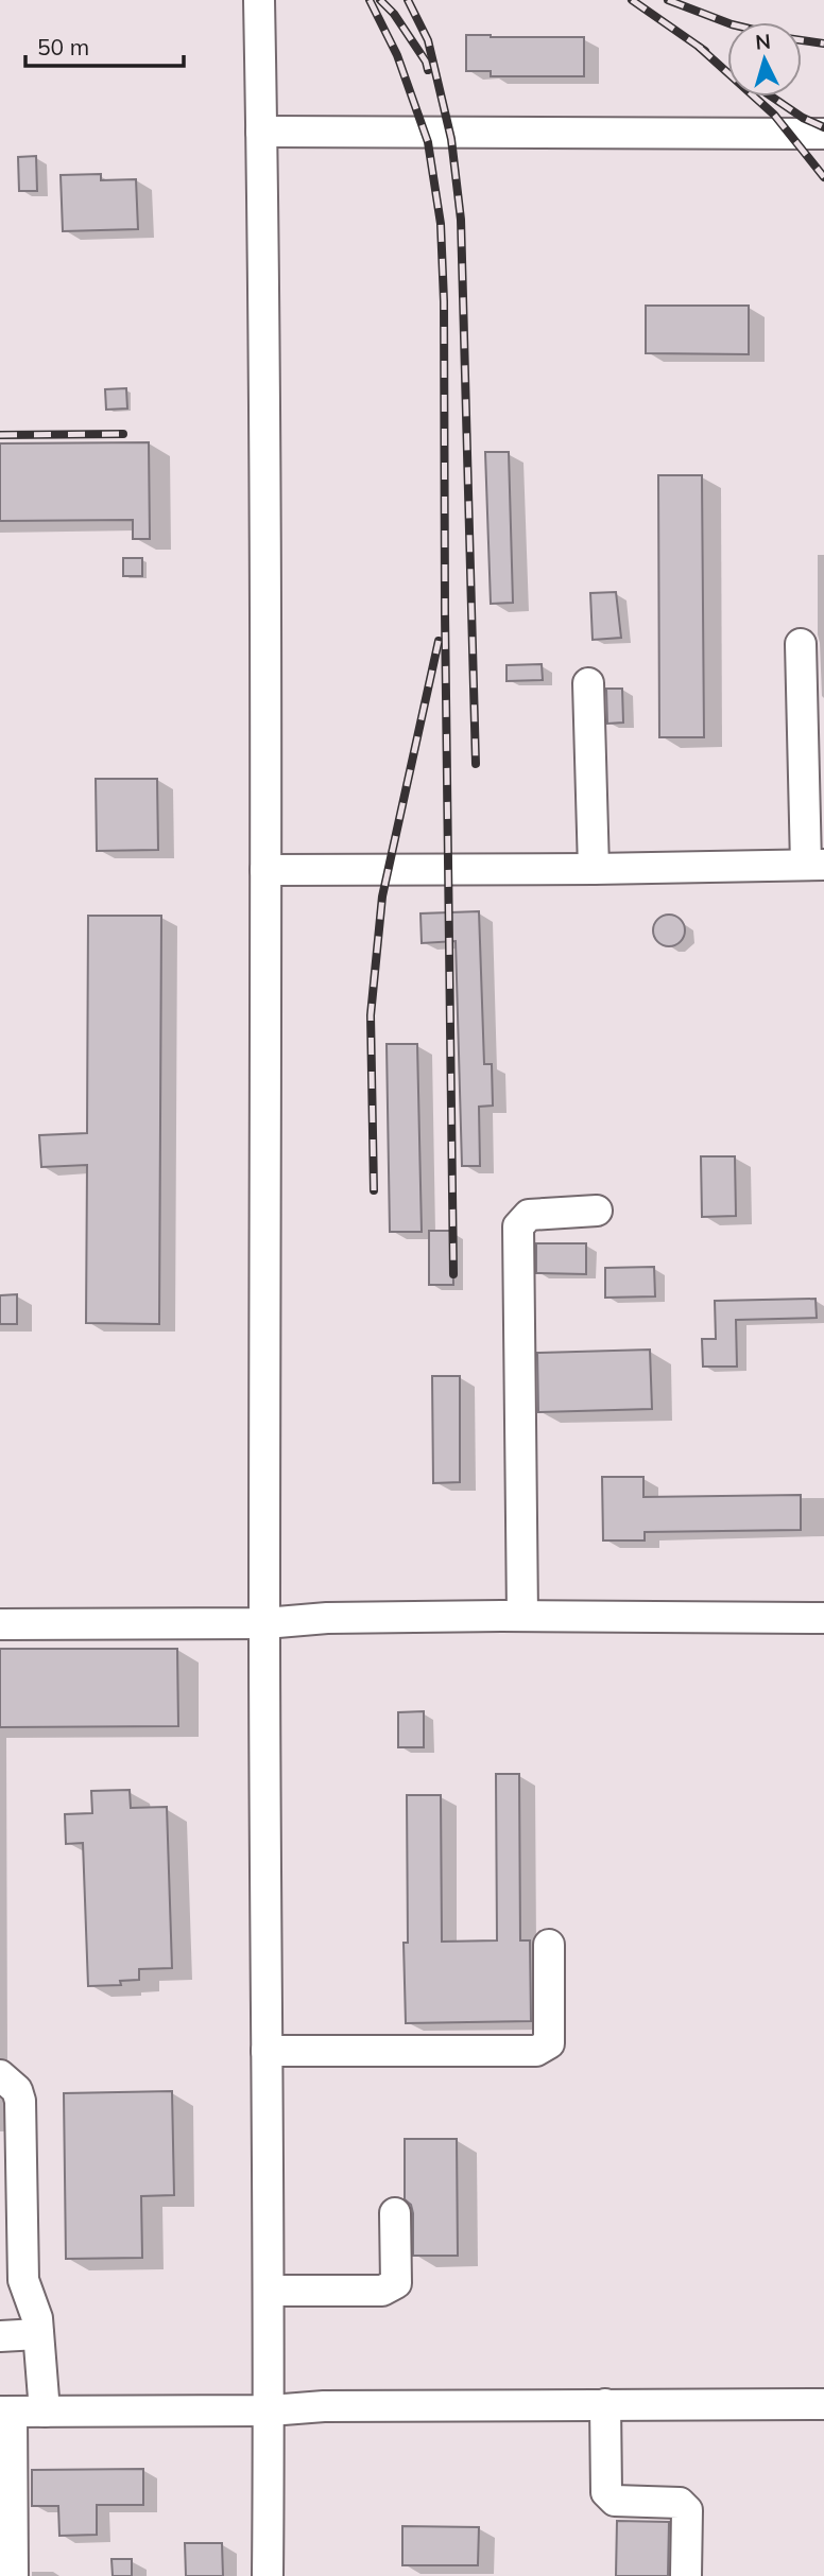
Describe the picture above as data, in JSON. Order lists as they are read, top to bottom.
{
  "scale_bar": "50 m",
  "north": "top"
}
